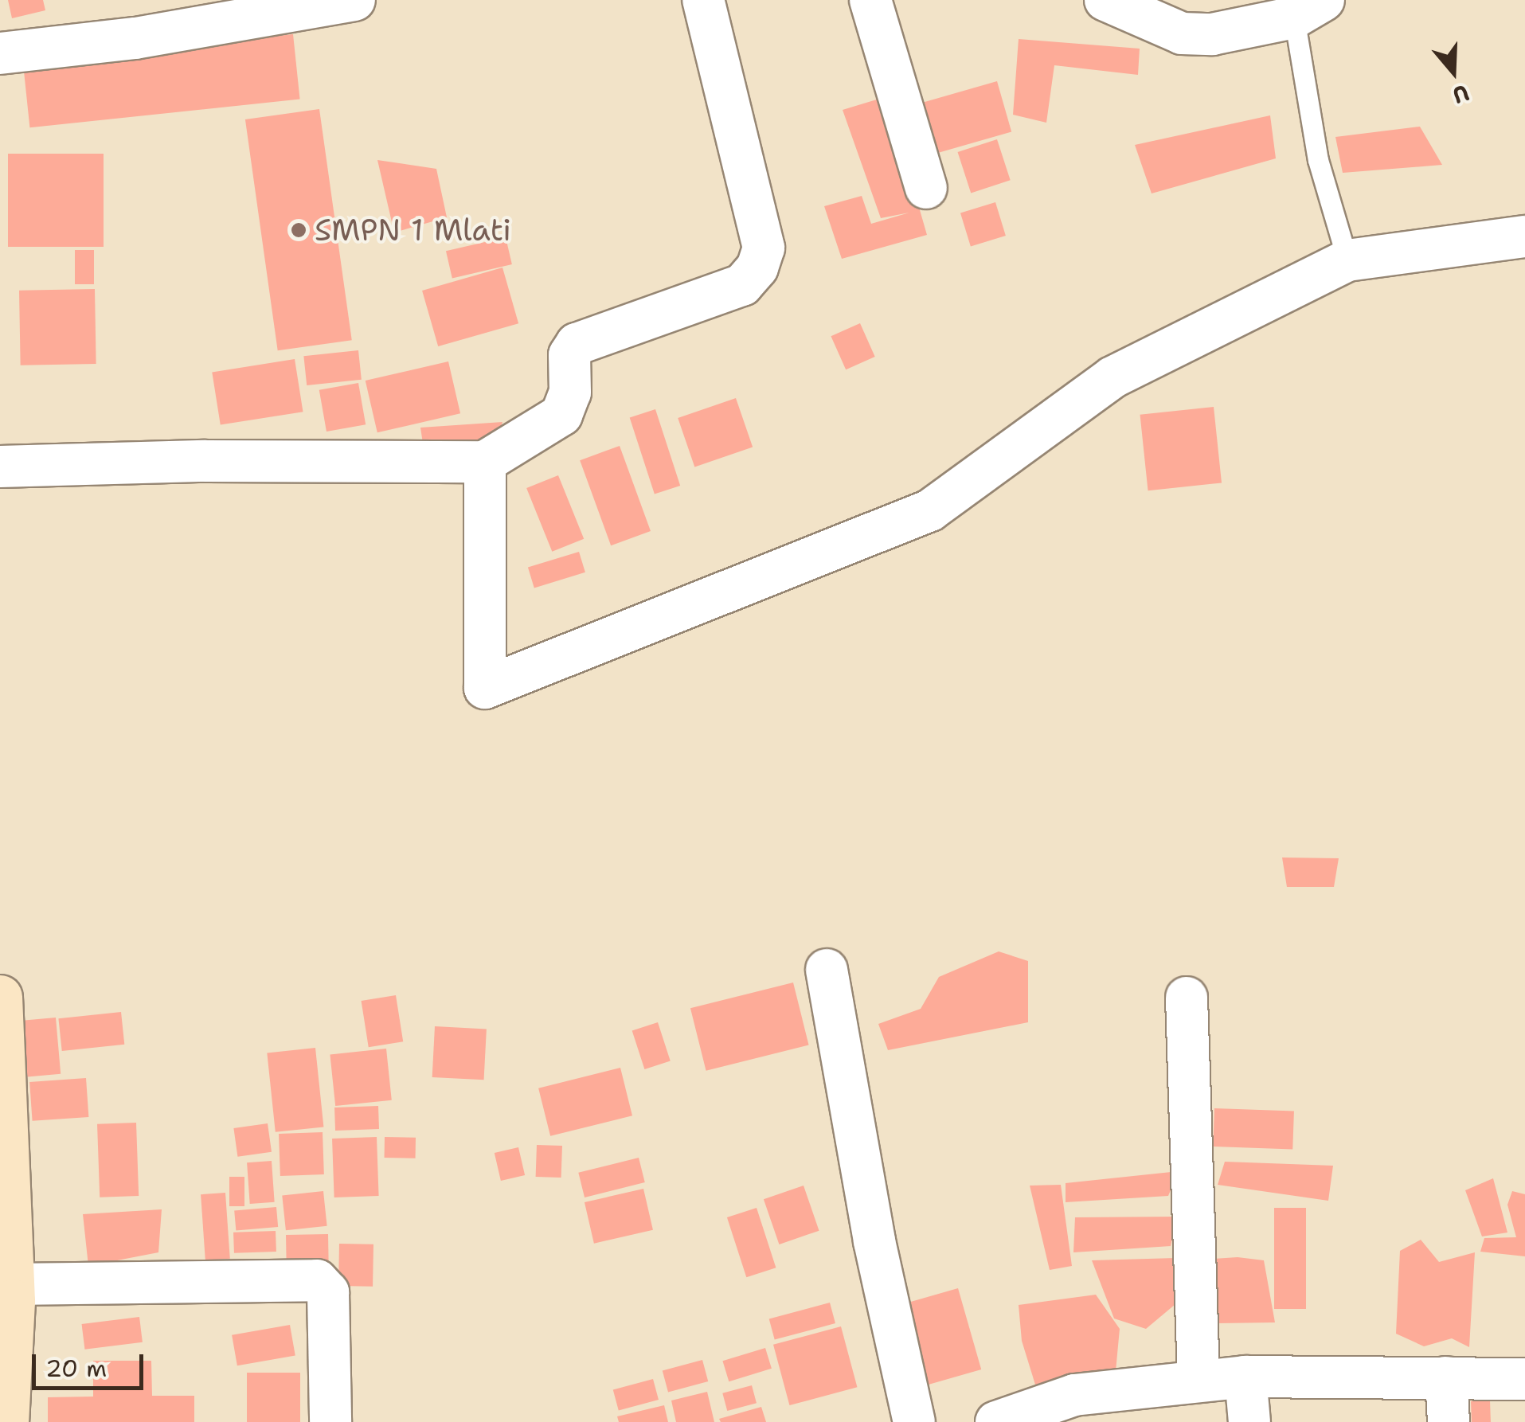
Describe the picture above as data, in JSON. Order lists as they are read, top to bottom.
{
  "places": ["SMPN 1 Mlati"],
  "scale_bar": "20 m",
  "north": "bottom"
}
